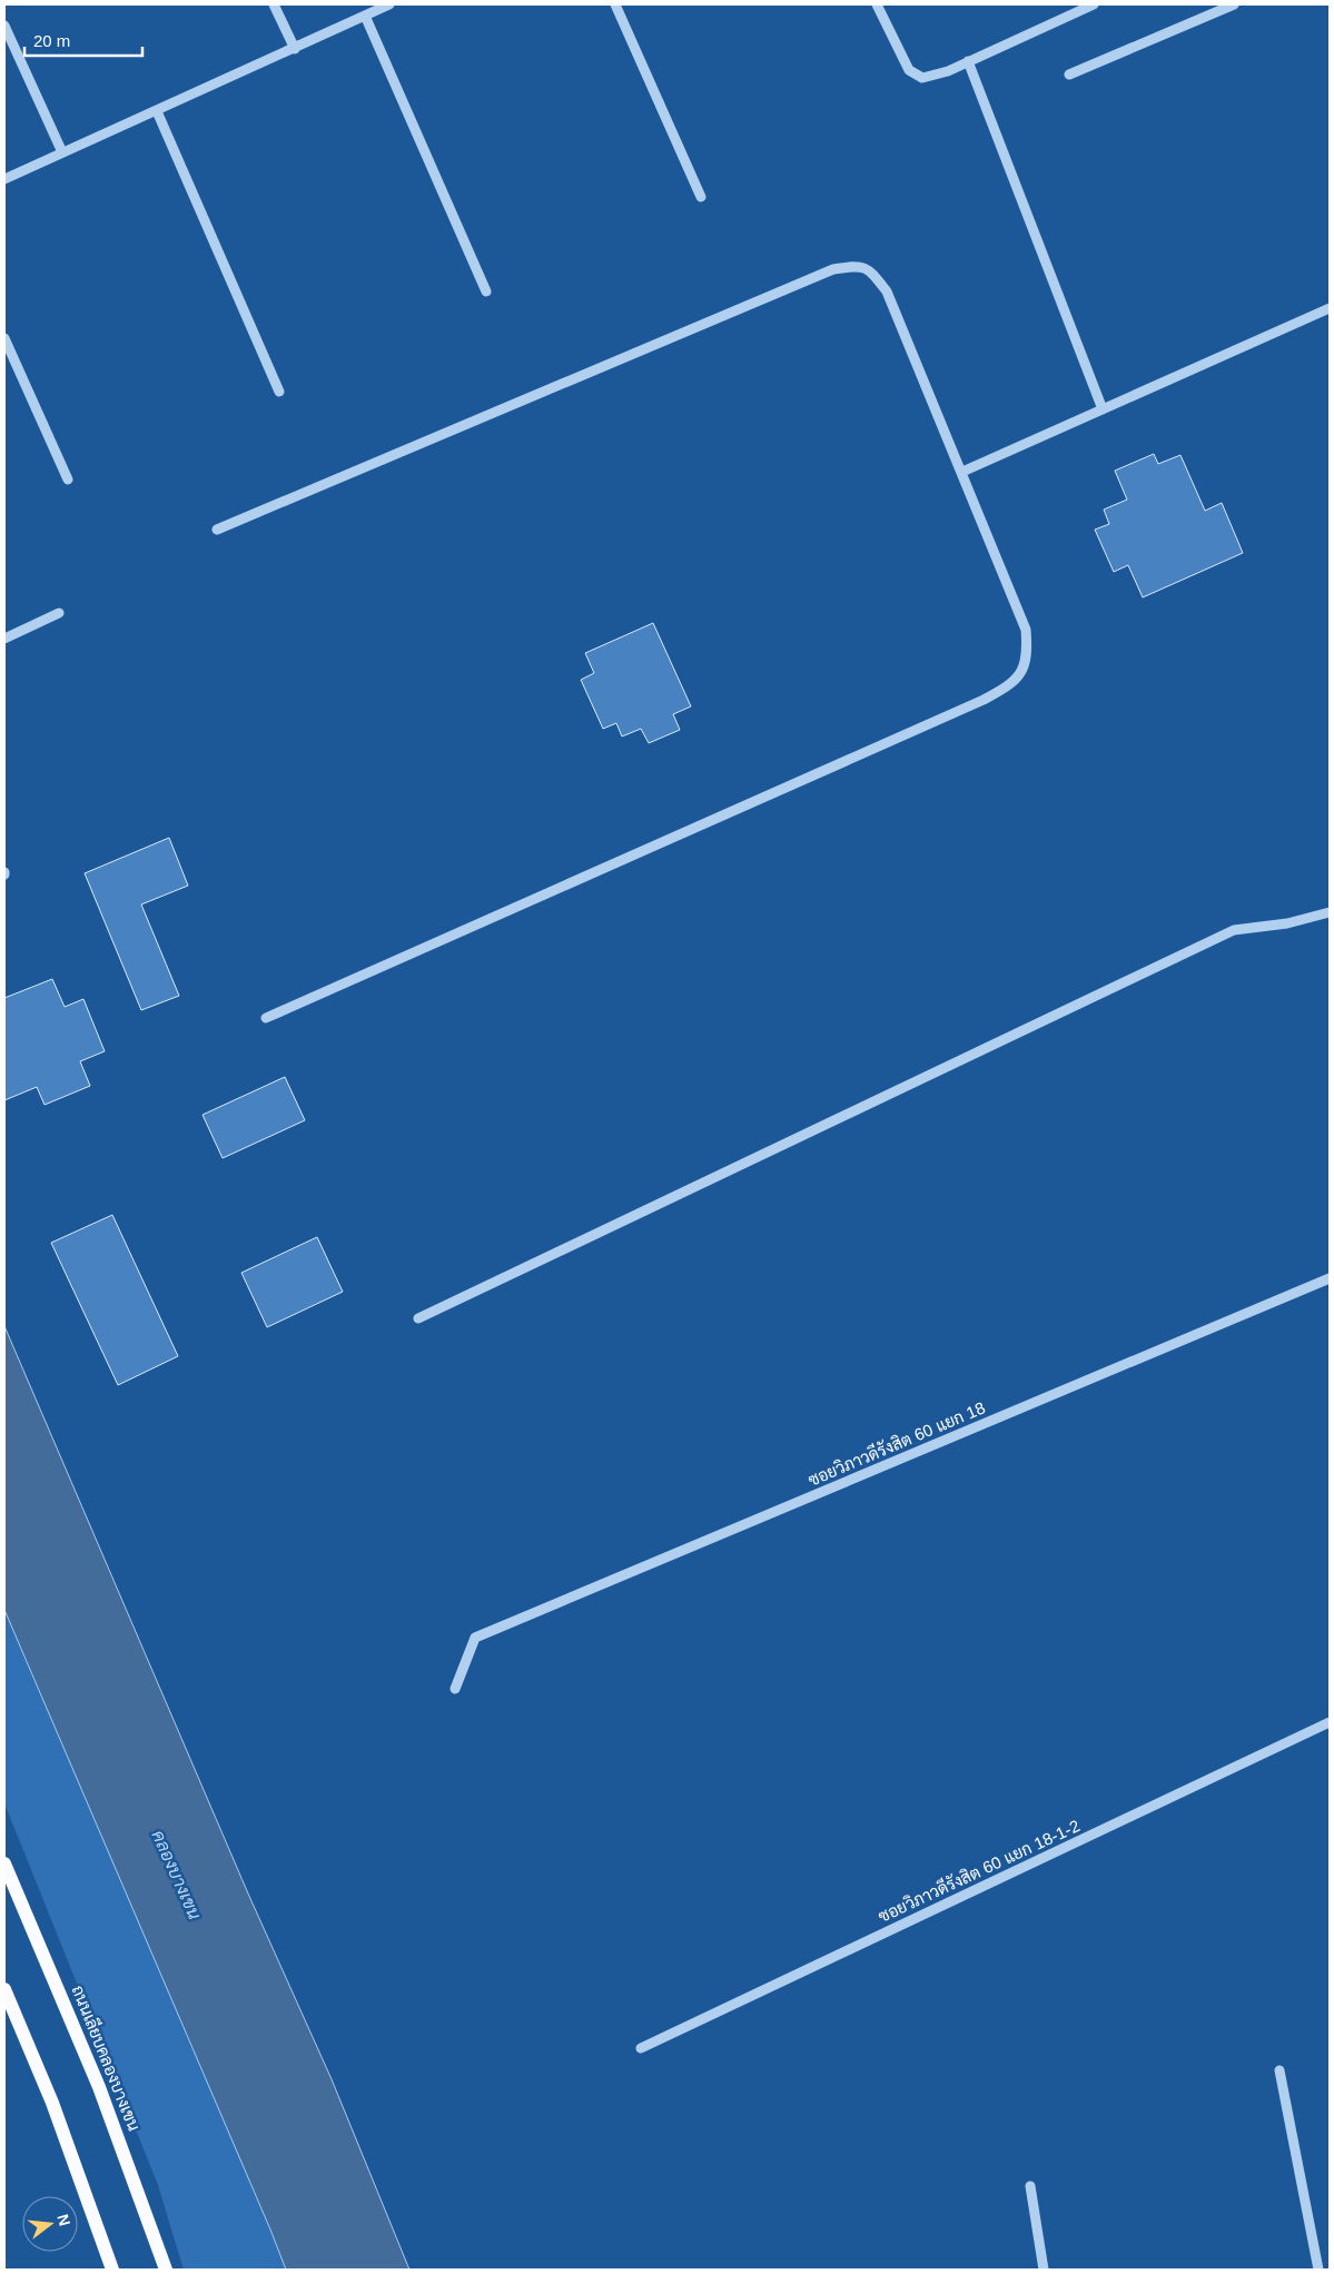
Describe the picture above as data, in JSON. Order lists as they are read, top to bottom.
{
  "streets": {
    "main road": ["ถนนเลียบคลองบางเขน"],
    "street": ["ซอยวิภาวดีรังสิต 60 แยก 18", "ซอยวิภาวดีรังสิต 60 แยก 18-1-2"]
  },
  "water": ["คลองบางเขน"],
  "scale_bar": "20 m",
  "north": "right"
}
